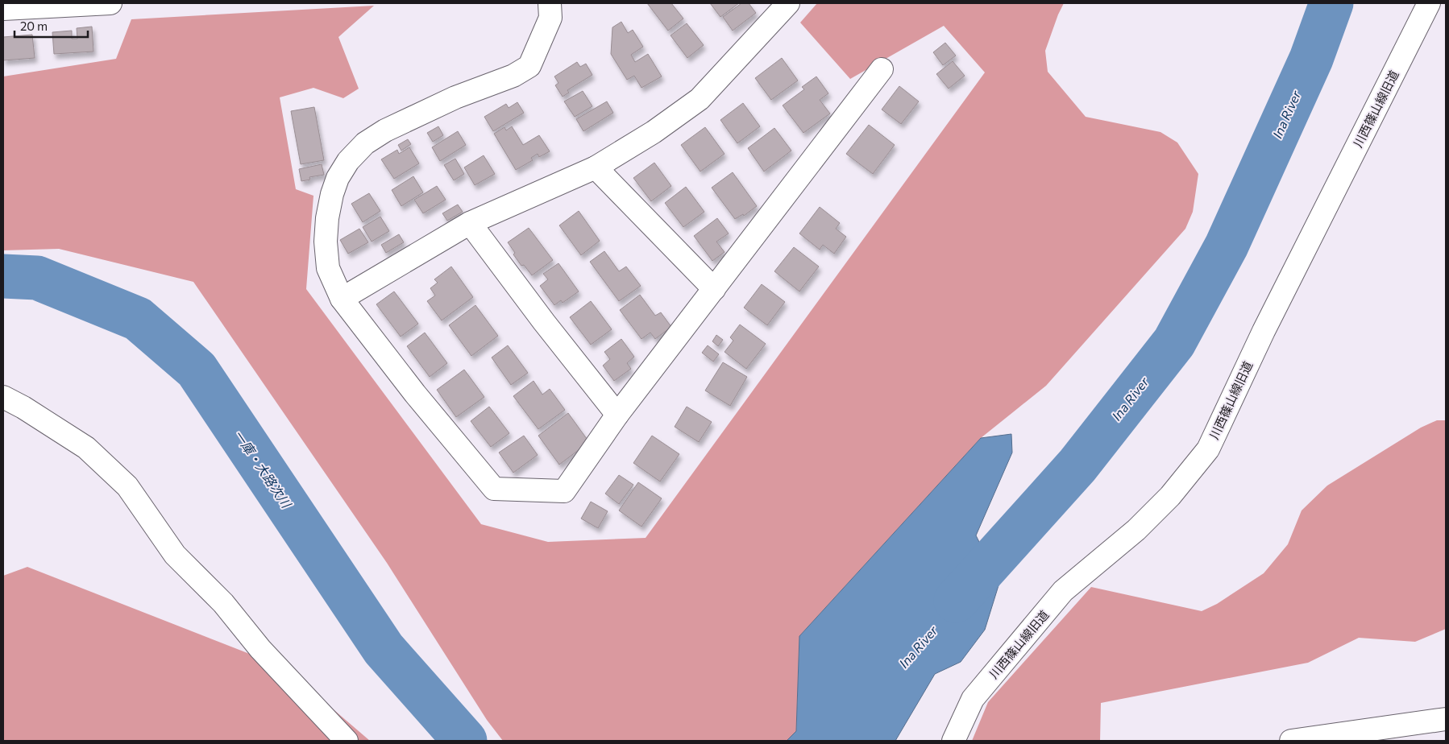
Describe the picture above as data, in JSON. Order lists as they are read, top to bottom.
{
  "streets": {
    "street": ["川西篠山線旧道"]
  },
  "water": ["Ina River", "一庫・大路次川"],
  "scale_bar": "20 m"
}
